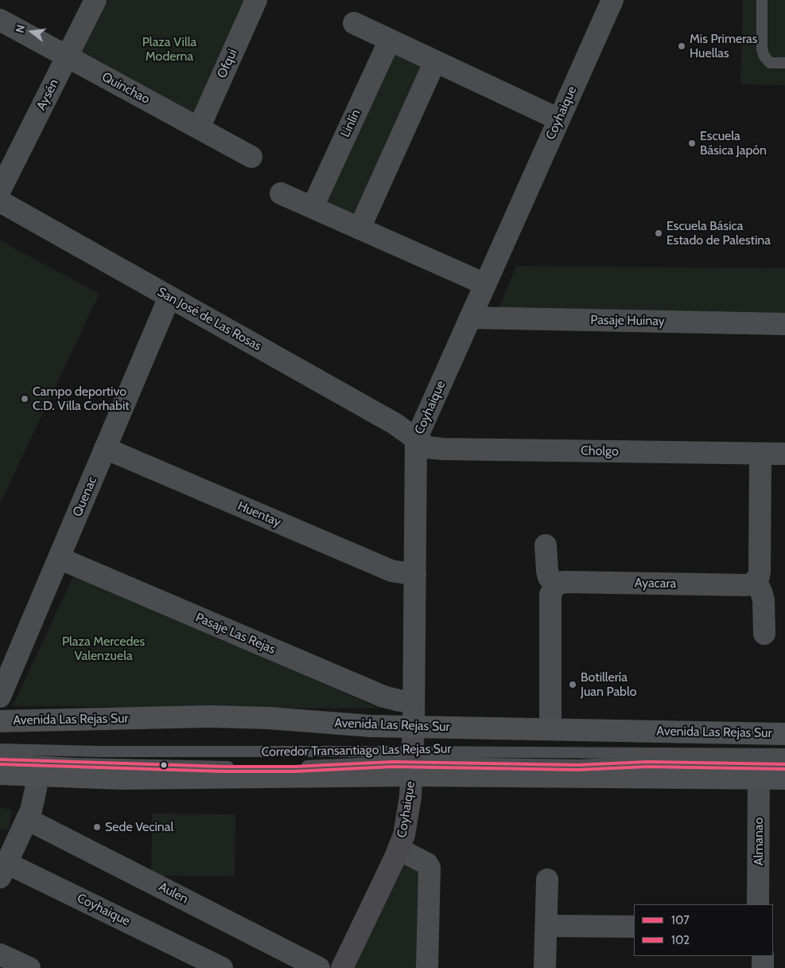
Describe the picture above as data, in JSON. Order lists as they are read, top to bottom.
{
  "streets": {
    "main road": ["Avenida Las Rejas Sur"],
    "street": [
      "Ofqui",
      "Quinchao",
      "Aysén",
      "Coyhaique",
      "Linlín",
      "San José de Las Rosas",
      "Pasaje Huinay",
      "Cholgo",
      "Quenac",
      "Huentay",
      "Ayacara",
      "Pasaje Las Rejas",
      "Almanao",
      "Aulen"
    ],
    "lane": ["Corredor Transantiago Las Rejas Sur"]
  },
  "crossings": [
    ["Ofqui", "Quinchao"],
    ["Quinchao", "Aysén"],
    ["Coyhaique", "San José de Las Rosas"],
    ["Coyhaique", "Pasaje Huinay"],
    ["Coyhaique", "Cholgo"],
    ["Coyhaique", "Huentay"],
    ["Coyhaique", "Pasaje Las Rejas"],
    ["Coyhaique", "Avenida Las Rejas Sur"],
    ["Coyhaique", "Corredor Transantiago Las Rejas Sur"],
    ["San José de Las Rosas", "Cholgo"],
    ["San José de Las Rosas", "Quenac"],
    ["Quenac", "Huentay"],
    ["Quenac", "Pasaje Las Rejas"]
  ],
  "parks": ["Plaza Villa Moderna", "Plaza Mercedes Valenzuela"],
  "places": [
    "Mis Primeras Huellas",
    "Escuela Básica Japón",
    "Escuela Básica Estado de Palestina",
    "Campo deportivo C.D. Villa Corhabit",
    "Botillería Juan Pablo",
    "Sede Vecinal"
  ],
  "lines": ["transit line 107", "transit line 102"],
  "legend": ["107", "102"],
  "north": "left"
}
